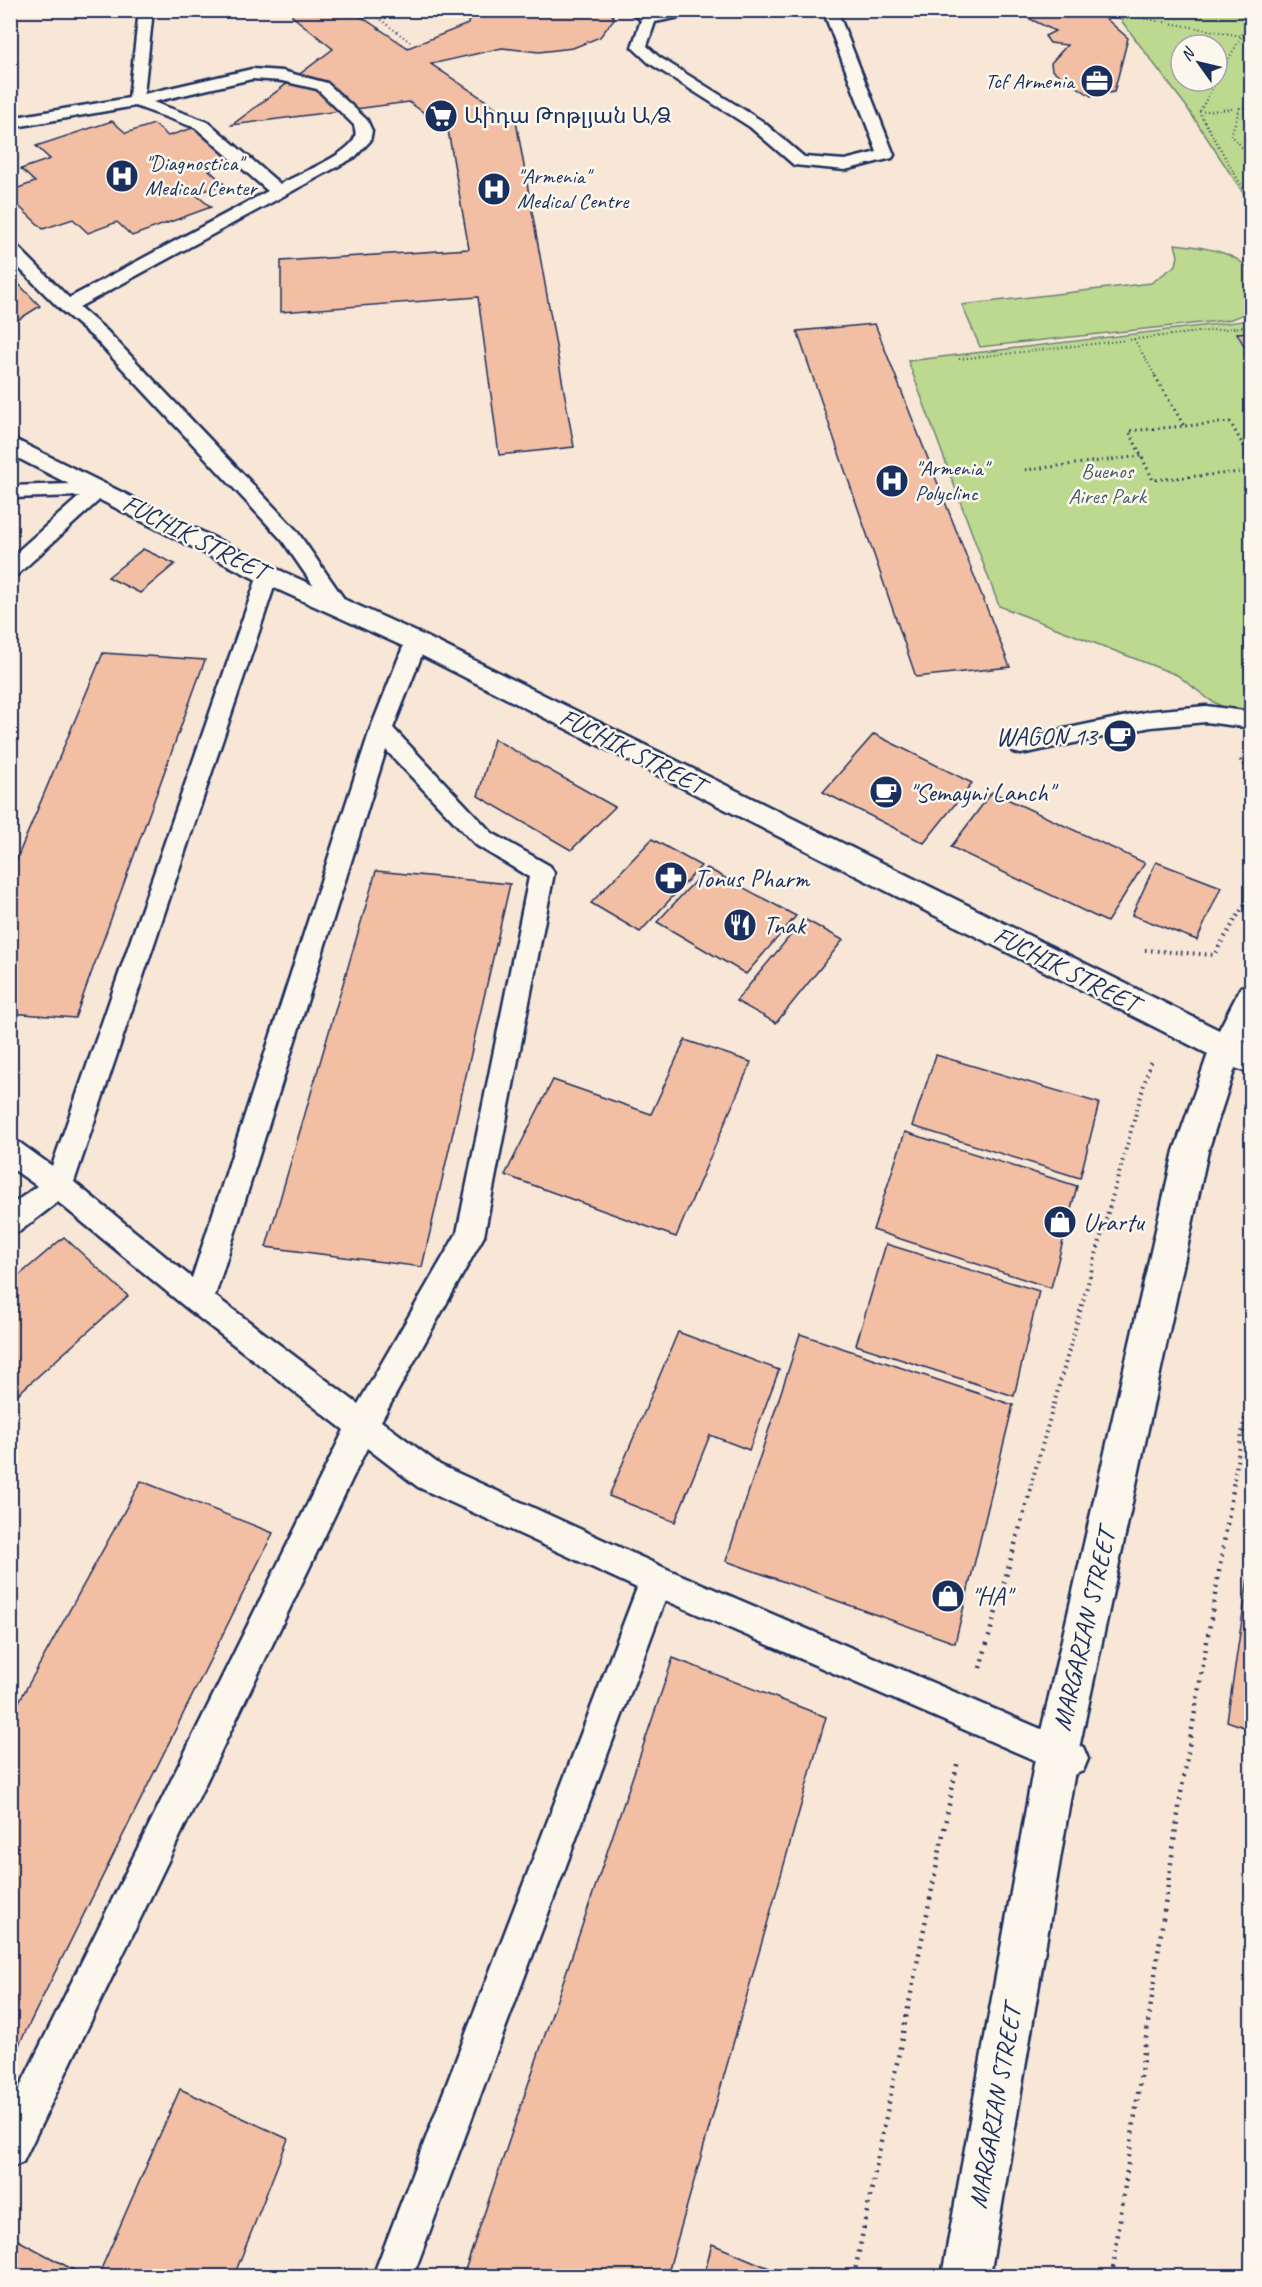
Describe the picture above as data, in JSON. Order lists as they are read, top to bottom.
{
  "streets": {
    "street": ["FUCHIK STREET", "MARGARIAN STREET"]
  },
  "crossings": [
    ["FUCHIK STREET", "MARGARIAN STREET"]
  ],
  "parks": ["Buenos Aires Park"],
  "places": {
    "office": ["Tcf Armenia"],
    "supermarket": ["Աիդա Թոթլյան Ա/Ձ"],
    "hospital": ["\"Diagnostica\" Medical Center", "\"Armenia\" Medical Centre", "\"Armenia\" Polyclinc"],
    "cafe": ["WAGON 13", "\"Semayni Lanch\""],
    "pharmacy": ["Tonus Pharm"],
    "restaurant": ["Tnak"],
    "shop": ["Urartu", "\"HA\""]
  },
  "north": "top left"
}
